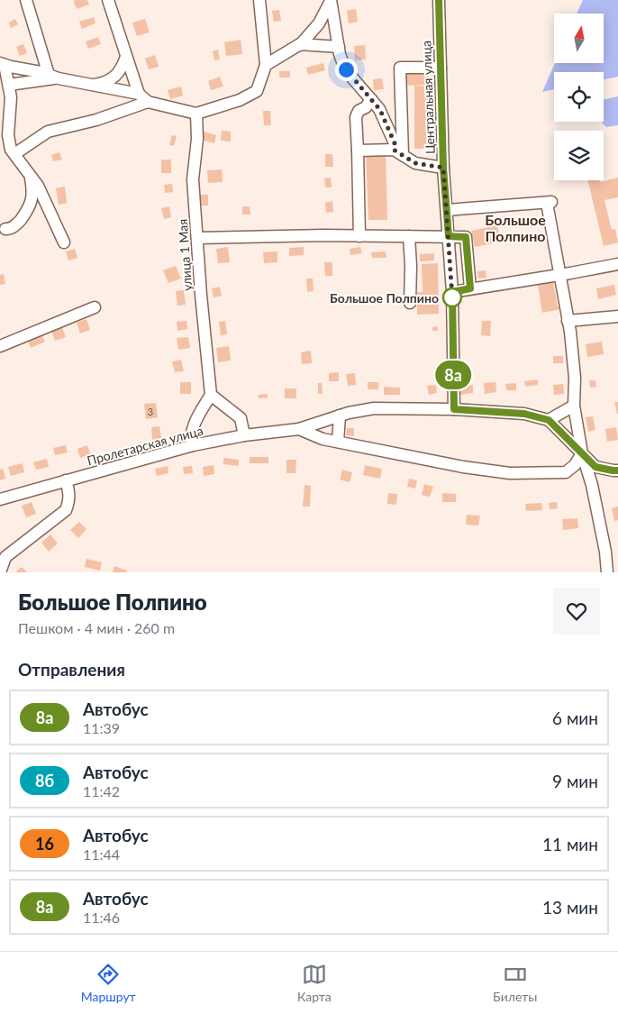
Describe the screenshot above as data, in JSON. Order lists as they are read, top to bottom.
{
  "streets": {
    "street": ["Центральная улица", "улица 1 Мая", "Пролетарская улица"]
  },
  "districts": ["Большое Полпино"],
  "places": ["Большое Полпино"],
  "lines": ["bus line 8а"],
  "house_numbers": ["3"],
  "north": "top",
  "page": {
    "on_map": "8а",
    "heading": [
      ["Большое Полпино", "Пешком · 4 мин · 260 m"],
      "Отправления"
    ],
    "list": [
      {
        "mark": "8а",
        "name": "Автобус",
        "note": "11:39",
        "value": "6 мин"
      },
      {
        "mark": "8б",
        "name": "Автобус",
        "note": "11:42",
        "value": "9 мин"
      },
      {
        "mark": "16",
        "name": "Автобус",
        "note": "11:44",
        "value": "11 мин"
      },
      {
        "mark": "8а",
        "name": "Автобус",
        "note": "11:46",
        "value": "13 мин"
      }
    ],
    "tabs": ["Маршрут", "Карта", "Билеты"]
  }
}
